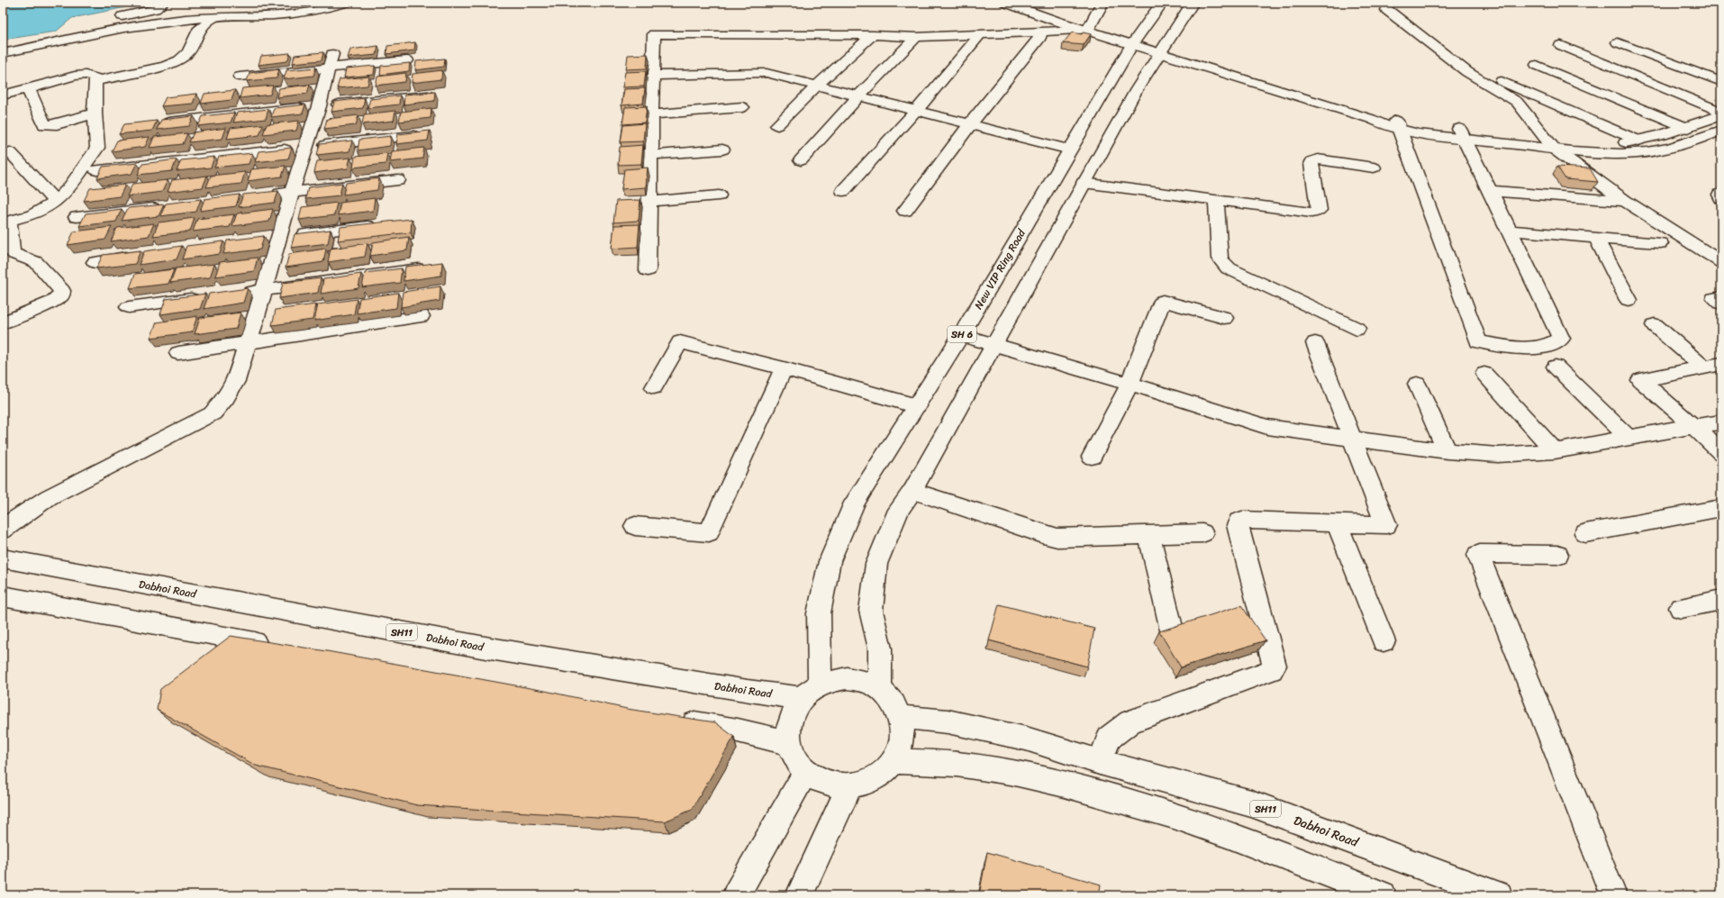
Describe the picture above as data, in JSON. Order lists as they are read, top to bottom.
{
  "streets": {
    "street": [
      "New VIP Ring Road",
      "SH 6",
      "Dabhoi Road",
      "SH11"
    ]
  },
  "crossings": [
    ["New VIP Ring Road", "Dabhoi Road"]
  ]
}
